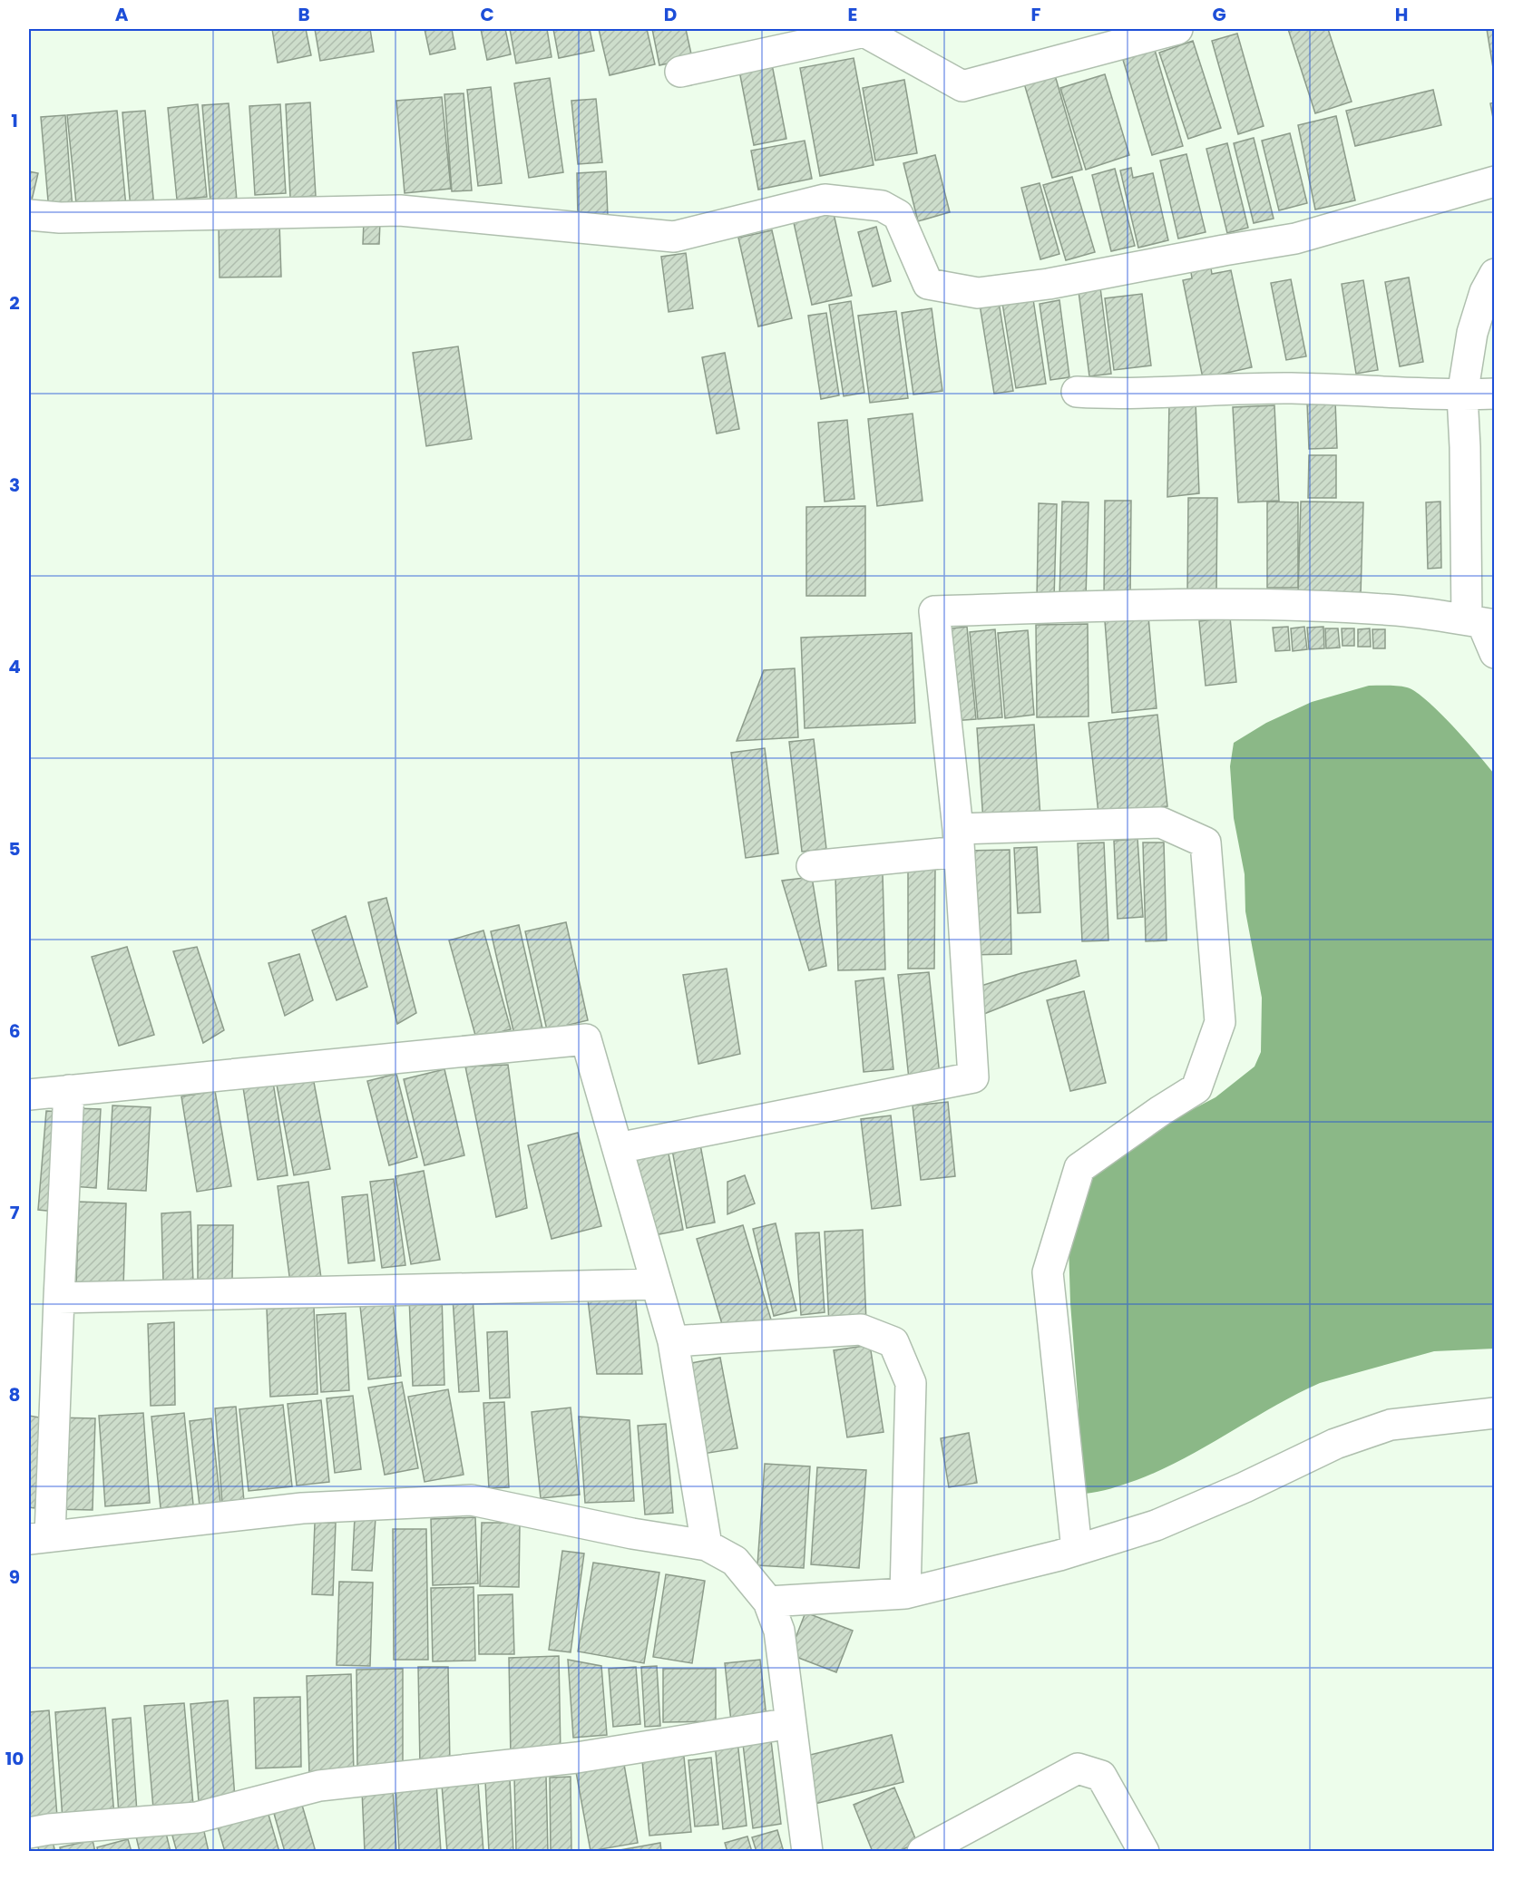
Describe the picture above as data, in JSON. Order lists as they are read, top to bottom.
{
  "grid": {
    "columns": [
      "A",
      "B",
      "C",
      "D",
      "E",
      "F",
      "G",
      "H"
    ],
    "rows": [
      "1",
      "2",
      "3",
      "4",
      "5",
      "6",
      "7",
      "8",
      "9",
      "10"
    ]
  }
}
